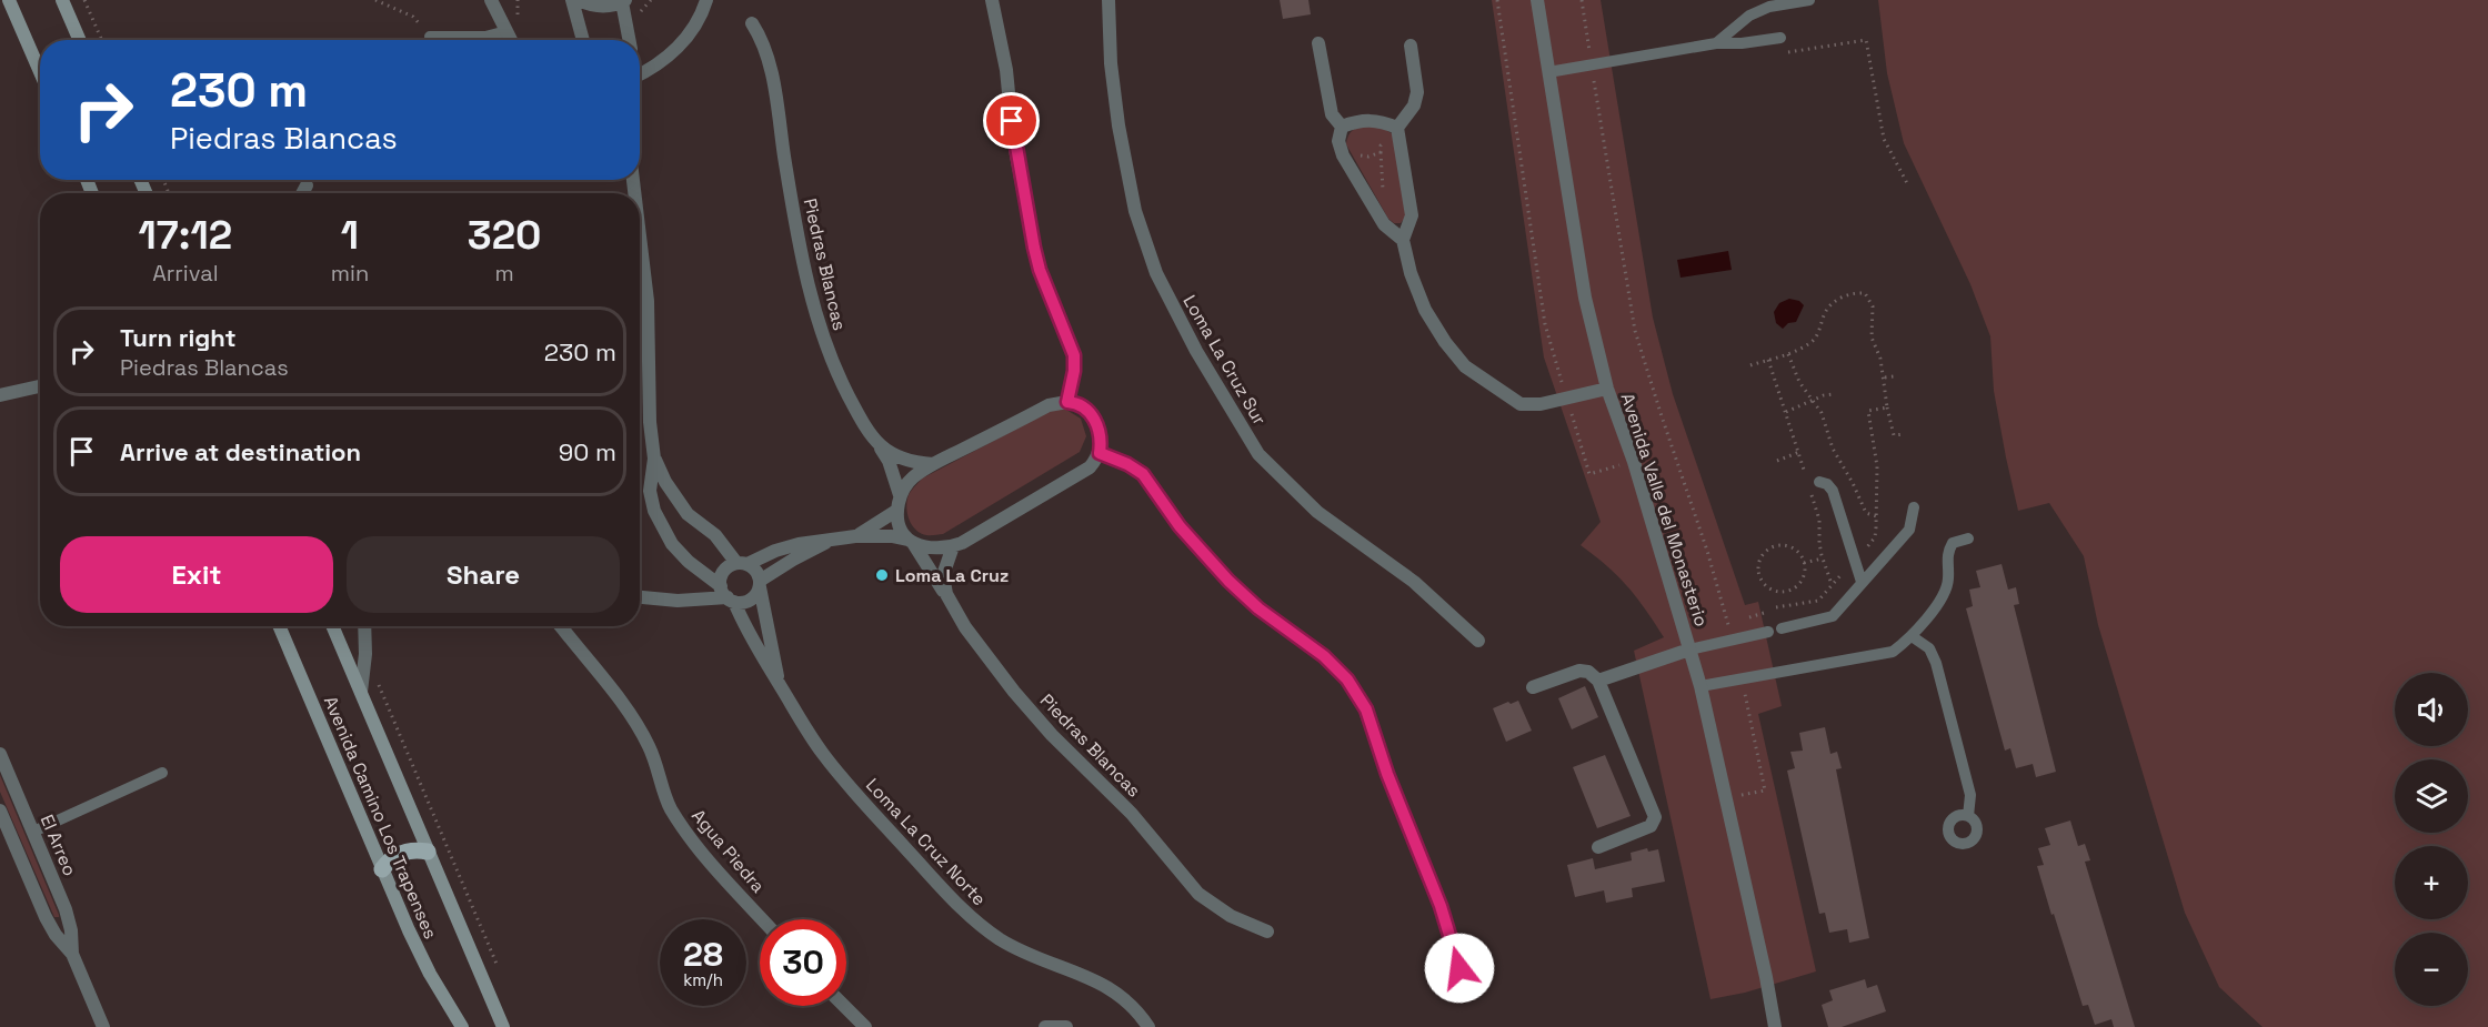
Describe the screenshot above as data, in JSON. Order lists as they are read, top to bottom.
{
  "streets": {
    "main road": ["Avenida Camino Los Trapenses"],
    "street": [
      "Piedras Blancas",
      "Loma La Cruz Sur",
      "Avenida Valle del Monasterio",
      "Loma La Cruz Norte",
      "El Arreo",
      "Agua Piedra"
    ]
  },
  "places": ["Loma La Cruz"],
  "page": {
    "turn": ["230 m", "Piedras Blancas"],
    "eta": [
      "17:12",
      "Arrival",
      "1",
      "min",
      "320",
      "m"
    ],
    "list": [
      {
        "name": "Turn right",
        "note": "Piedras Blancas",
        "value": "230 m"
      },
      {
        "name": "Arrive at destination",
        "value": "90 m"
      }
    ],
    "buttons": ["Exit", "Share"],
    "map_buttons": ["+", "−"],
    "speed": "28 km/h",
    "limit": "30"
  }
}
